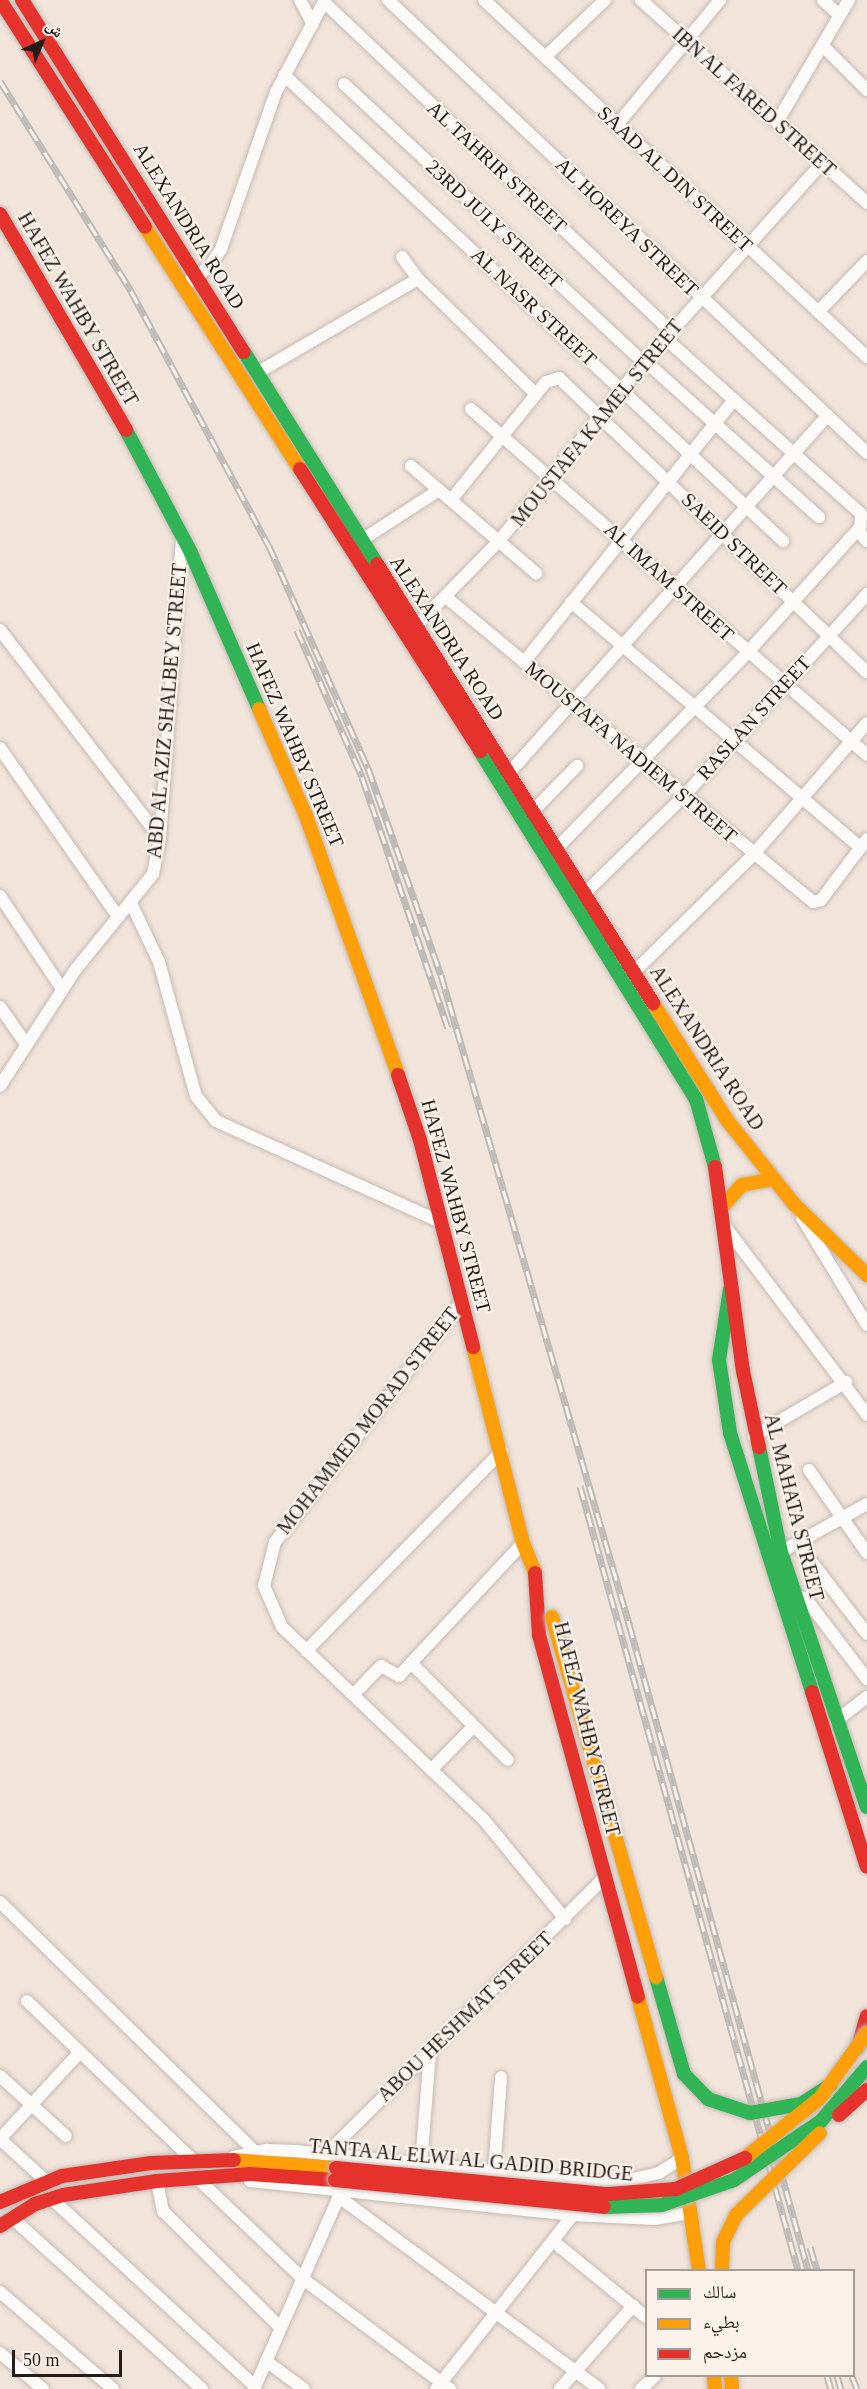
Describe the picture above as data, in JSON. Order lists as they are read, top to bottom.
{
  "streets": {
    "main road": [
      "ALEXANDRIA ROAD",
      "HAFEZ WAHBY STREET",
      "AL MAHATA STREET",
      "TANTA AL ELWI AL GADID BRIDGE"
    ],
    "street": [
      "IBN AL FARED STREET",
      "AL TAHRIR STREET",
      "SAAD AL DIN STREET",
      "23RD JULY STREET",
      "AL HOREYA STREET",
      "AL NASR STREET",
      "MOUSTAFA KAMEL STREET",
      "SAEID STREET",
      "AL IMAM STREET",
      "ABD AL AZIZ SHALBEY STREET",
      "RASLAN STREET",
      "MOUSTAFA NADIEM STREET",
      "MOHAMMED MORAD STREET",
      "ABOU HESHMAT STREET"
    ]
  },
  "crossings": [
    ["IBN AL FARED STREET", "MOUSTAFA KAMEL STREET"],
    ["AL TAHRIR STREET", "MOUSTAFA KAMEL STREET"],
    ["SAAD AL DIN STREET", "MOUSTAFA KAMEL STREET"],
    ["23RD JULY STREET", "MOUSTAFA KAMEL STREET"],
    ["ALEXANDRIA ROAD", "MOUSTAFA KAMEL STREET"],
    ["ALEXANDRIA ROAD", "RASLAN STREET"],
    ["ALEXANDRIA ROAD", "AL MAHATA STREET"],
    ["AL HOREYA STREET", "MOUSTAFA KAMEL STREET"],
    ["AL NASR STREET", "MOUSTAFA KAMEL STREET"],
    ["HAFEZ WAHBY STREET", "ABD AL AZIZ SHALBEY STREET"],
    ["HAFEZ WAHBY STREET", "MOHAMMED MORAD STREET"],
    ["HAFEZ WAHBY STREET", "ABOU HESHMAT STREET"],
    ["MOUSTAFA KAMEL STREET", "SAEID STREET"],
    ["MOUSTAFA KAMEL STREET", "AL IMAM STREET"],
    ["MOUSTAFA KAMEL STREET", "MOUSTAFA NADIEM STREET"],
    ["SAEID STREET", "RASLAN STREET"],
    ["AL IMAM STREET", "RASLAN STREET"],
    ["RASLAN STREET", "MOUSTAFA NADIEM STREET"],
    ["MOHAMMED MORAD STREET", "ABOU HESHMAT STREET"]
  ],
  "legend": ["سالك", "بطيء", "مزدحم"],
  "scale_bar": "50 m",
  "north": "top right"
}
